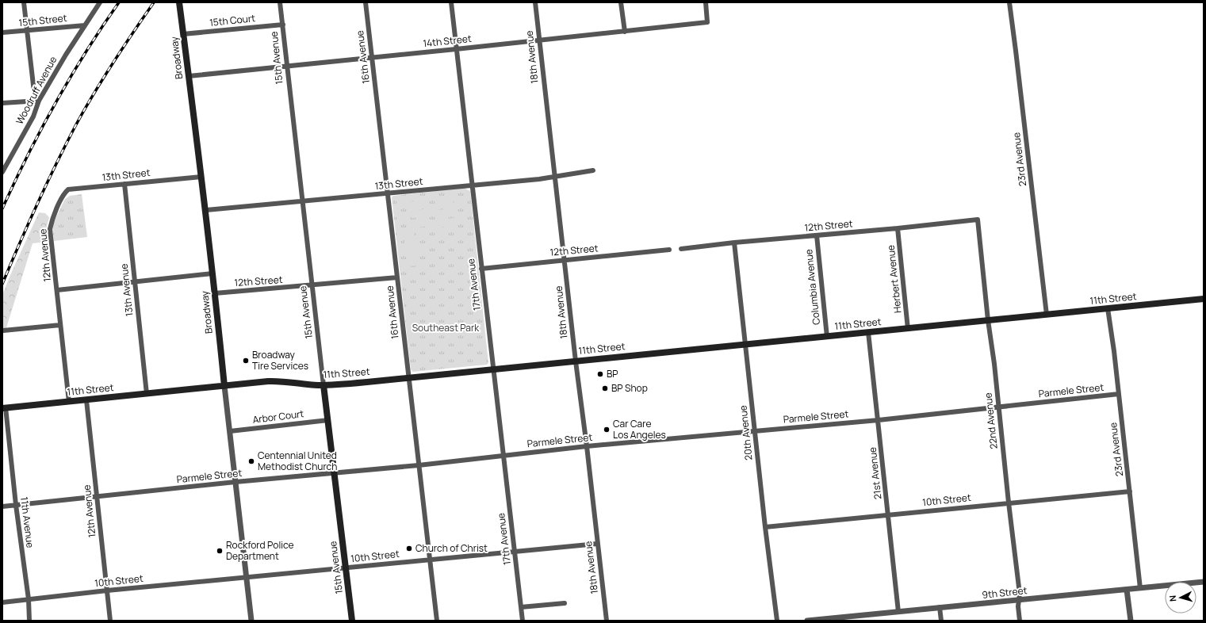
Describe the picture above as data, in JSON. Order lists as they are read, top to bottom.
{
  "streets": {
    "main road": ["Broadway", "15th Avenue", "11th Street"],
    "street": [
      "15th Street",
      "15th Court",
      "14th Street",
      "16th Avenue",
      "18th Avenue",
      "Woodruff Avenue",
      "23rd Avenue",
      "13th Street",
      "12th Street",
      "12th Avenue",
      "Herbert Avenue",
      "17th Avenue",
      "Columbia Avenue",
      "13th Avenue",
      "Parmele Street",
      "Arbor Court",
      "22nd Avenue",
      "20th Avenue",
      "21st Avenue",
      "10th Street",
      "11th Avenue",
      "9th Street"
    ]
  },
  "crossings": [
    ["15th Street", "Woodruff Avenue"],
    ["15th Court", "Broadway"],
    ["15th Court", "15th Avenue"],
    ["14th Street", "16th Avenue"],
    ["14th Street", "18th Avenue"],
    ["14th Street", "Broadway"],
    ["14th Street", "15th Avenue"],
    ["14th Street", "17th Avenue"],
    ["16th Avenue", "13th Street"],
    ["16th Avenue", "12th Street"],
    ["16th Avenue", "11th Street"],
    ["16th Avenue", "Parmele Street"],
    ["16th Avenue", "10th Street"],
    ["18th Avenue", "13th Street"],
    ["18th Avenue", "12th Street"],
    ["18th Avenue", "11th Street"],
    ["18th Avenue", "Parmele Street"],
    ["18th Avenue", "10th Street"],
    ["Broadway", "13th Street"],
    ["Broadway", "12th Street"],
    ["Broadway", "11th Street"],
    ["Broadway", "Parmele Street"],
    ["Broadway", "Arbor Court"],
    ["Broadway", "10th Street"],
    ["15th Avenue", "13th Street"],
    ["15th Avenue", "12th Street"],
    ["15th Avenue", "11th Street"],
    ["15th Avenue", "Parmele Street"],
    ["15th Avenue", "Arbor Court"],
    ["15th Avenue", "10th Street"],
    ["23rd Avenue", "11th Street"],
    ["23rd Avenue", "Parmele Street"],
    ["23rd Avenue", "10th Street"],
    ["23rd Avenue", "9th Street"],
    ["13th Street", "12th Avenue"],
    ["13th Street", "17th Avenue"],
    ["13th Street", "13th Avenue"],
    ["12th Street", "Herbert Avenue"],
    ["12th Street", "17th Avenue"],
    ["12th Street", "Columbia Avenue"],
    ["12th Street", "22nd Avenue"],
    ["12th Street", "20th Avenue"],
    ["12th Avenue", "11th Street"],
    ["12th Avenue", "Parmele Street"],
    ["12th Avenue", "10th Street"],
    ["Herbert Avenue", "11th Street"],
    ["17th Avenue", "11th Street"],
    ["17th Avenue", "Parmele Street"],
    ["17th Avenue", "10th Street"],
    ["Columbia Avenue", "11th Street"],
    ["13th Avenue", "11th Street"],
    ["11th Street", "22nd Avenue"],
    ["11th Street", "20th Avenue"],
    ["11th Street", "21st Avenue"],
    ["11th Street", "11th Avenue"],
    ["Parmele Street", "22nd Avenue"],
    ["Parmele Street", "20th Avenue"],
    ["Parmele Street", "21st Avenue"],
    ["Parmele Street", "11th Avenue"],
    ["22nd Avenue", "10th Street"],
    ["22nd Avenue", "9th Street"],
    ["20th Avenue", "10th Street"],
    ["21st Avenue", "10th Street"],
    ["21st Avenue", "9th Street"],
    ["10th Street", "11th Avenue"]
  ],
  "parks": ["Southeast Park"],
  "places": [
    "Broadway Tire Services",
    "BP",
    "BP Shop",
    "Car Care Los Angeles",
    "Centennial United Methodist Church",
    "Church of Christ",
    "Rockford Police Department"
  ],
  "north": "left"
}
